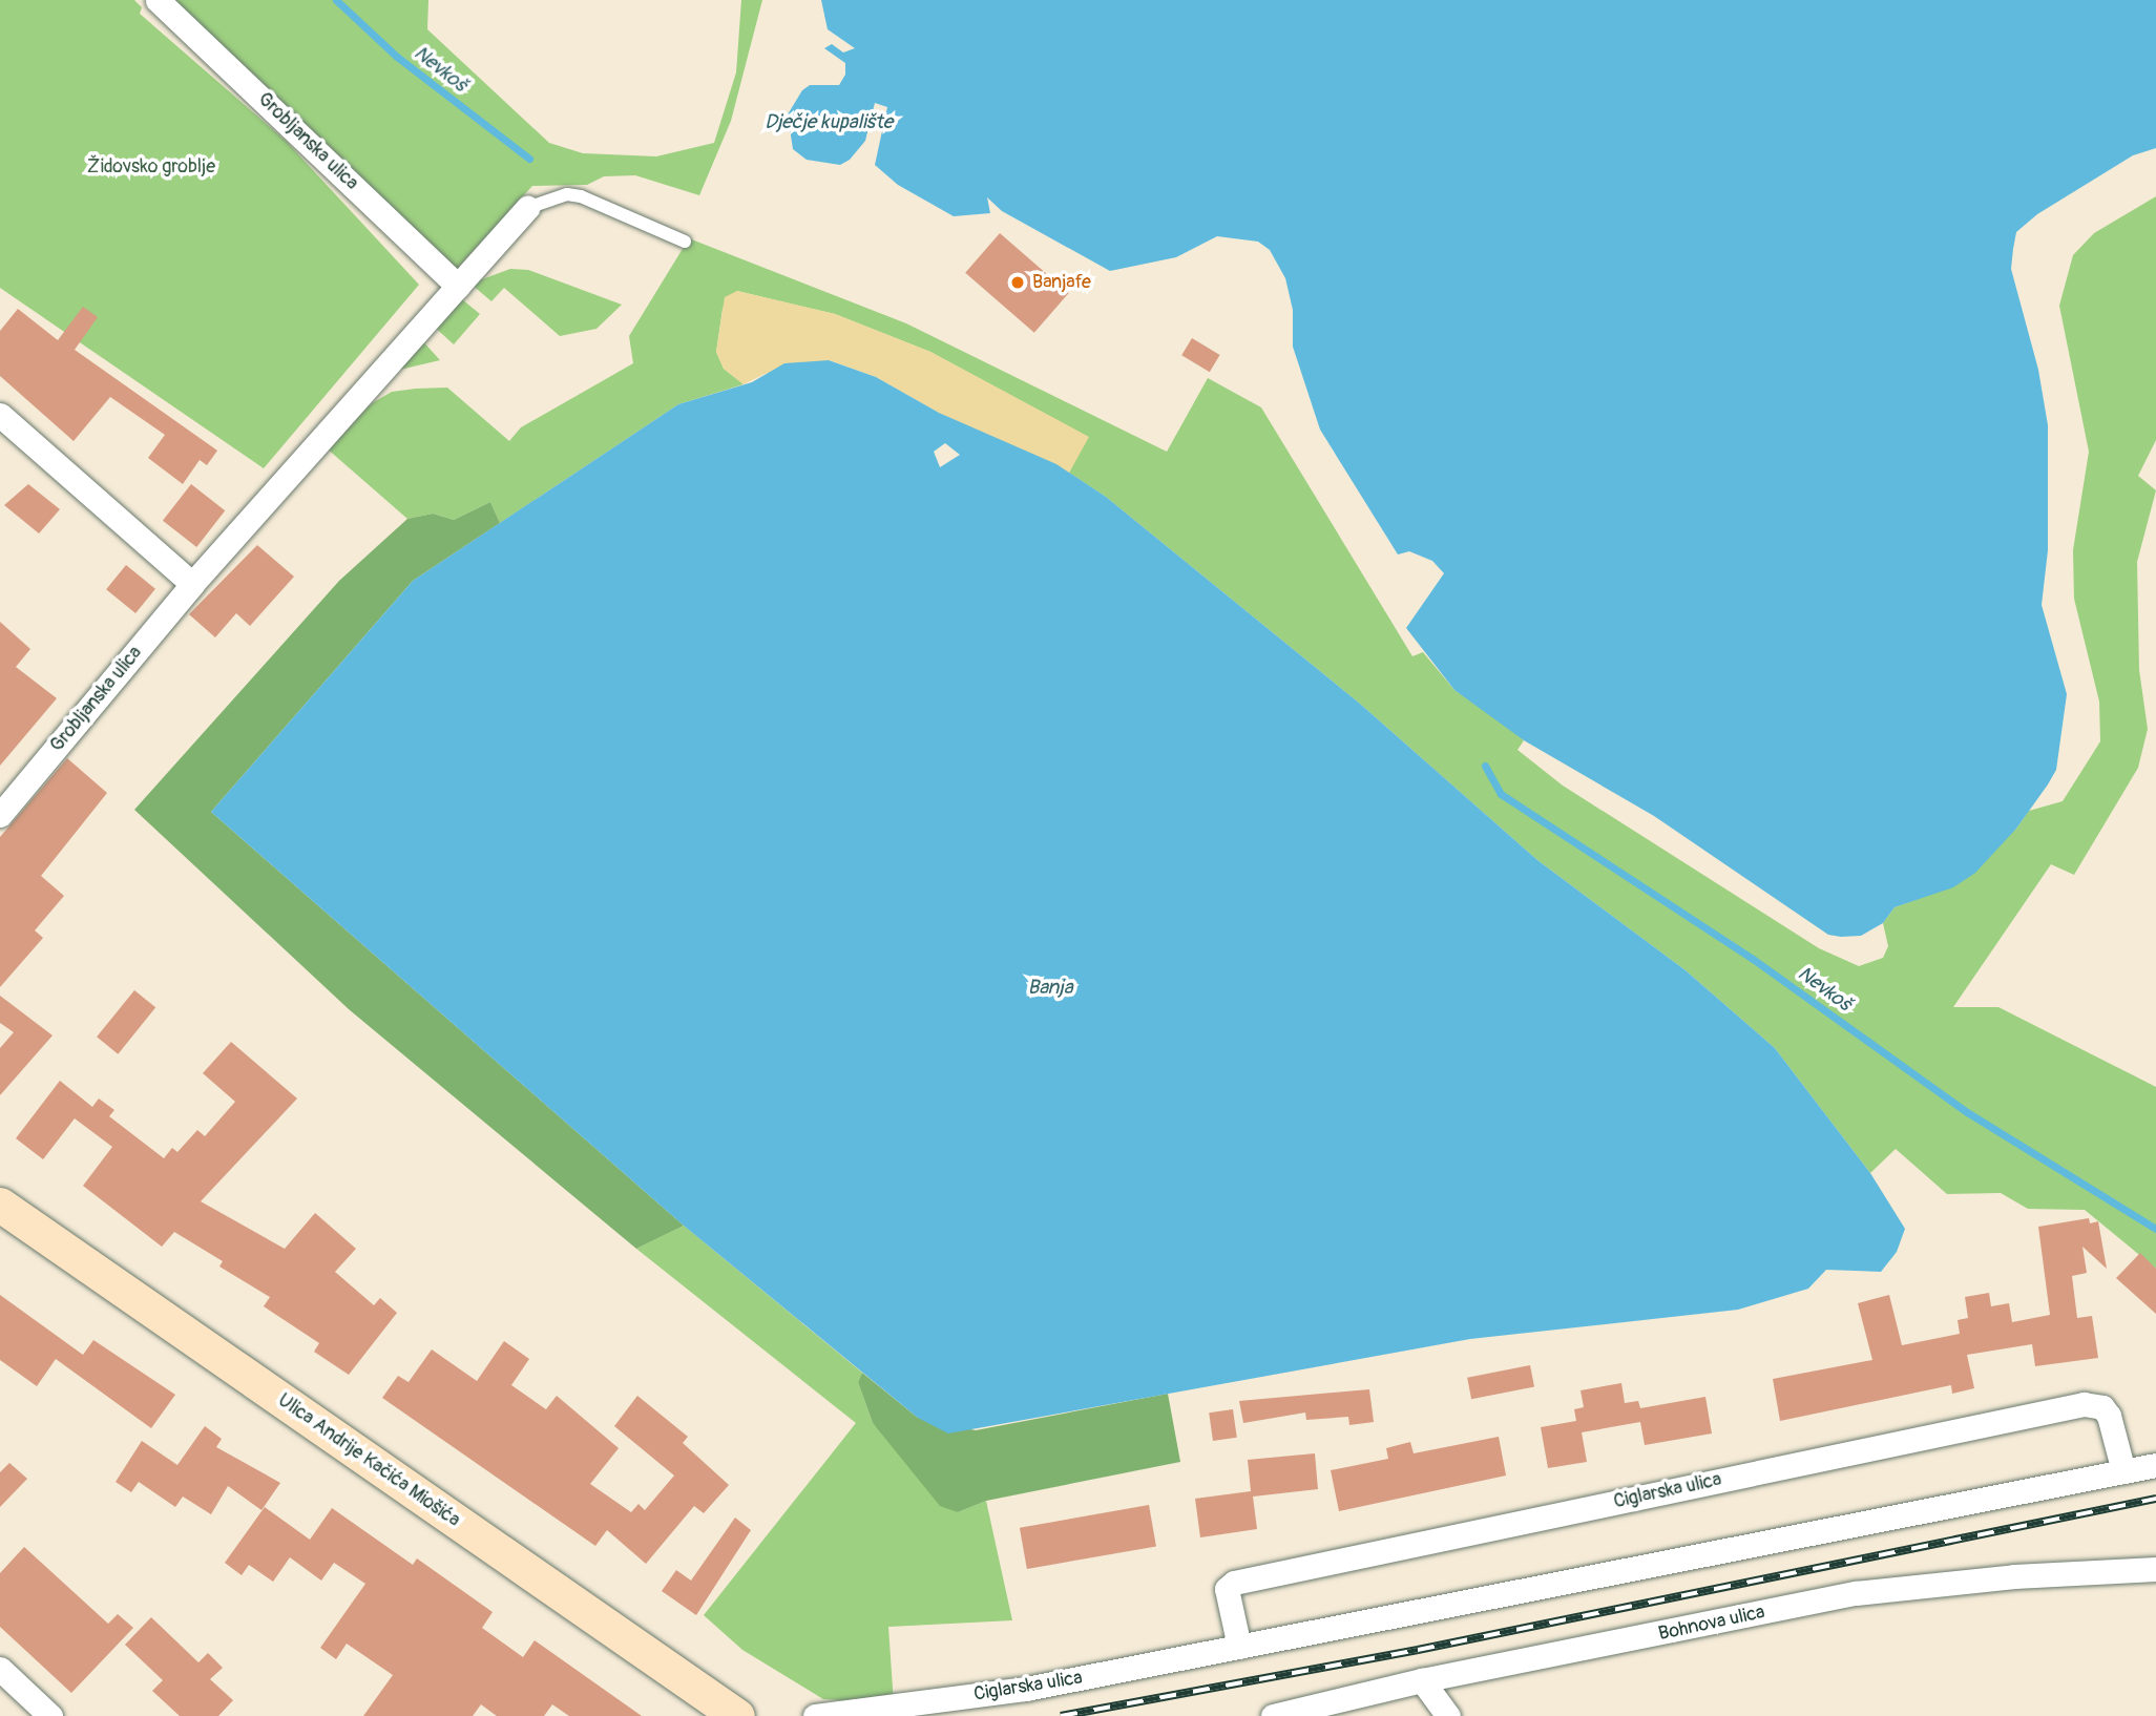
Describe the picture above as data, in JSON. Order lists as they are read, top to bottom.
{
  "streets": {
    "main road": ["Ulica Andrije Kačića Miošića"],
    "street": ["Grobljanska ulica", "Ciglarska ulica", "Bohnova ulica"]
  },
  "water": ["Nevkoš", "Dječje kupalište", "Banja"],
  "parks": ["Židovsko groblje"],
  "places": ["Banjafe"]
}
